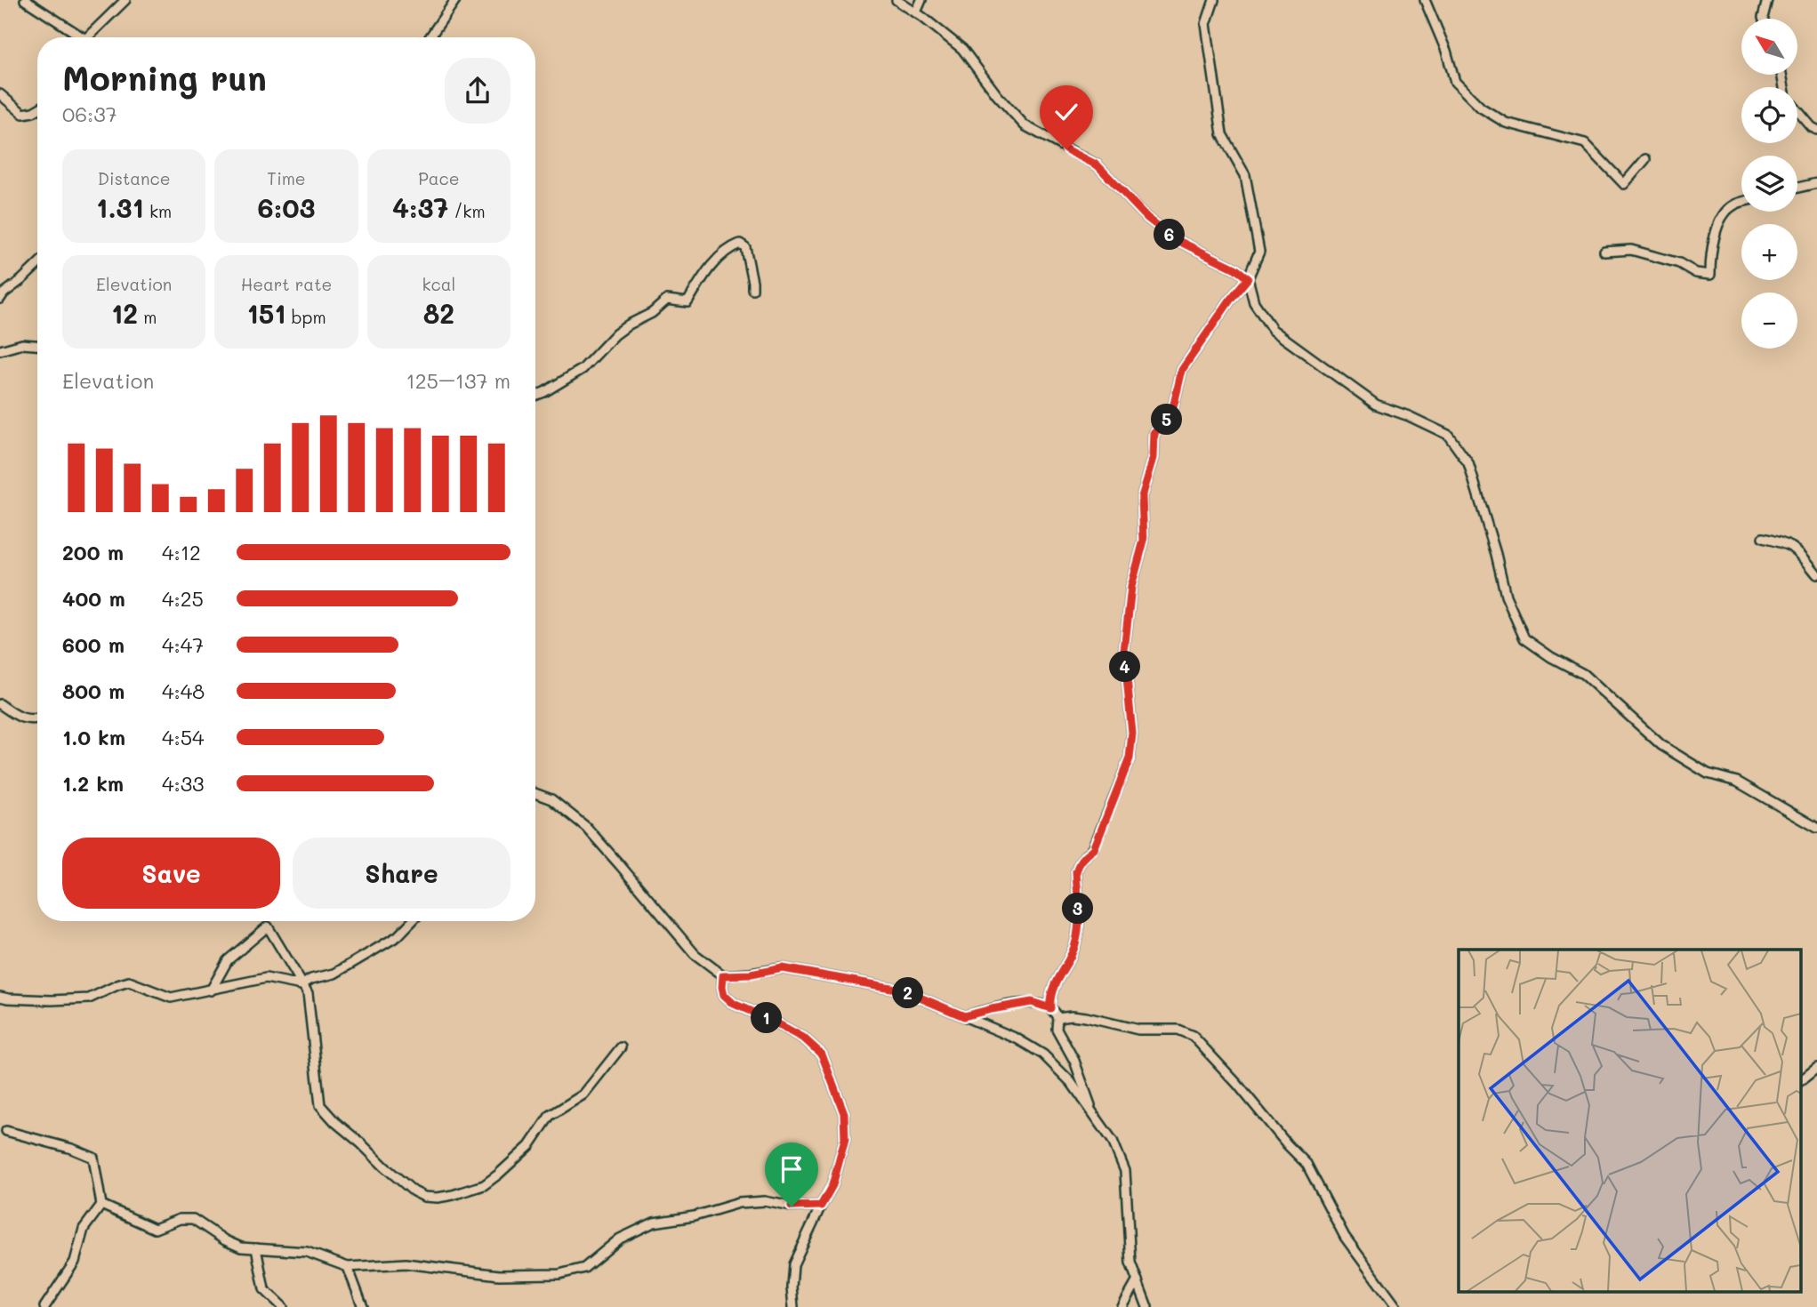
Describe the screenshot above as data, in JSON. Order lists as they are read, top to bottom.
{
  "north": "top left",
  "page": {
    "map_buttons": ["+", "−"],
    "heading": ["Morning run", "06:37"],
    "stats": [
      ["Distance", "1.31 km"],
      ["Time", "6:03"],
      ["Pace", "4:37 /km"],
      ["Elevation", "12 m"],
      ["Heart rate", "151 bpm"],
      ["kcal", "82"]
    ],
    "pins": [
      "6",
      "5",
      "4",
      "3",
      "2",
      "1"
    ],
    "chart": ["Elevation", "125–137 m"],
    "list": [
      {
        "name": "200 m",
        "note": "4:12"
      },
      {
        "name": "400 m",
        "note": "4:25"
      },
      {
        "name": "600 m",
        "note": "4:47"
      },
      {
        "name": "800 m",
        "note": "4:48"
      },
      {
        "name": "1.0 km",
        "note": "4:54"
      },
      {
        "name": "1.2 km",
        "note": "4:33"
      }
    ],
    "buttons": ["Save", "Share"]
  }
}
